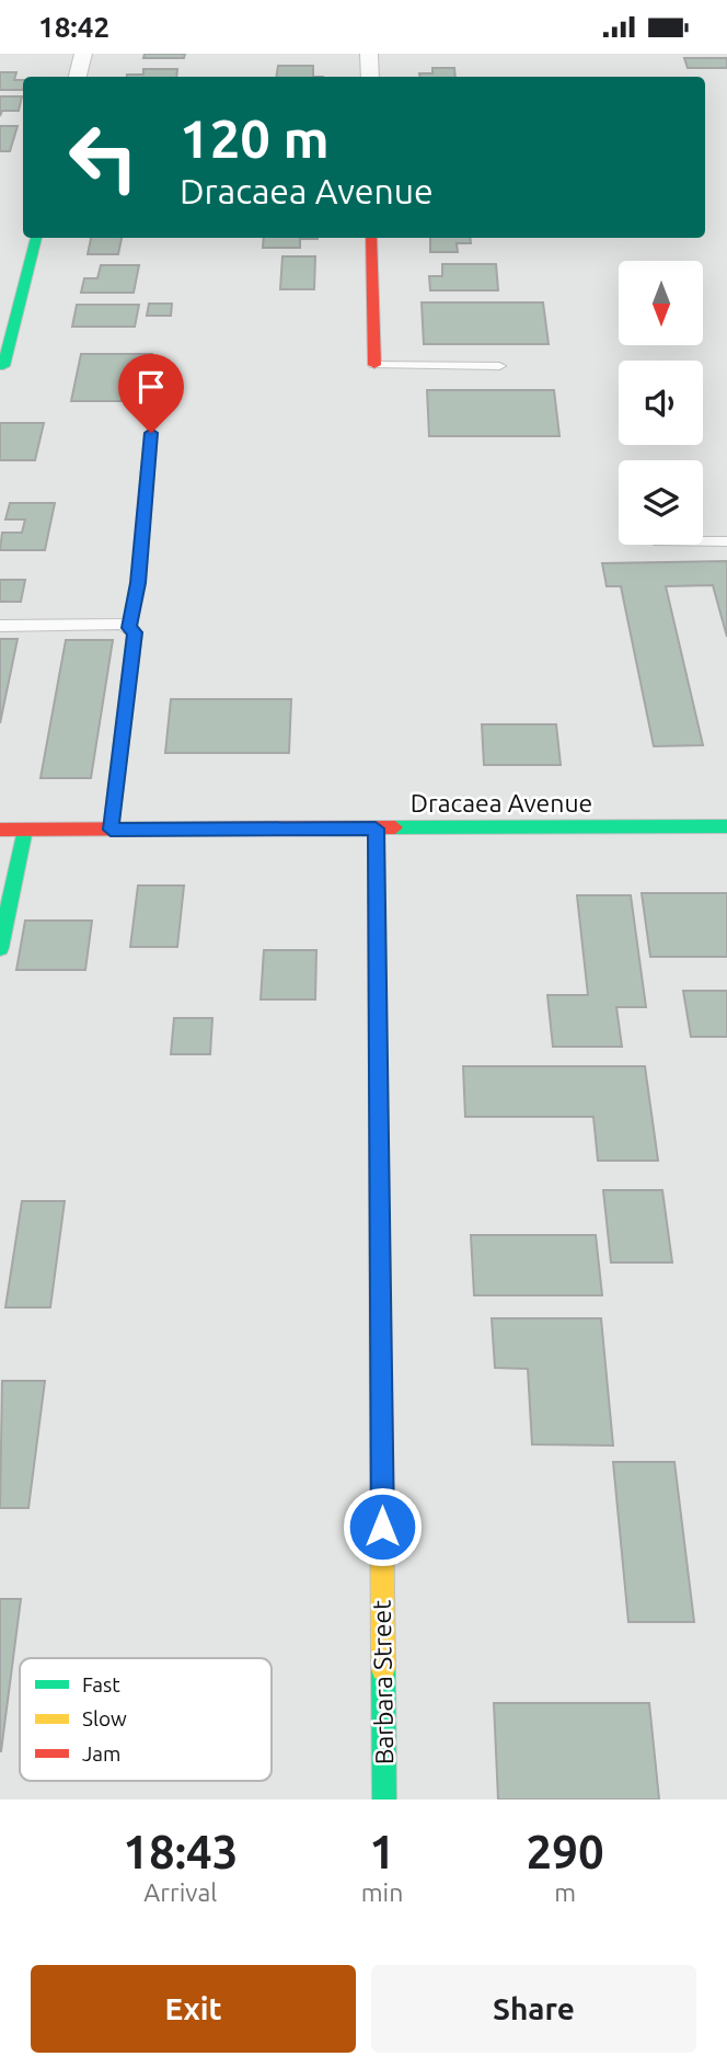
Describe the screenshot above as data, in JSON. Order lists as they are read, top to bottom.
{
  "streets": {
    "street": ["Dracaea Avenue", "Barbara Street"]
  },
  "crossings": [
    ["Dracaea Avenue", "Barbara Street"]
  ],
  "legend": ["Fast", "Slow", "Jam"],
  "north": "bottom",
  "page": {
    "status": "18:42",
    "turn": ["120 m", "Dracaea Avenue"],
    "eta": [
      "18:43",
      "Arrival",
      "1",
      "min",
      "290",
      "m"
    ],
    "buttons": ["Exit", "Share"]
  }
}
